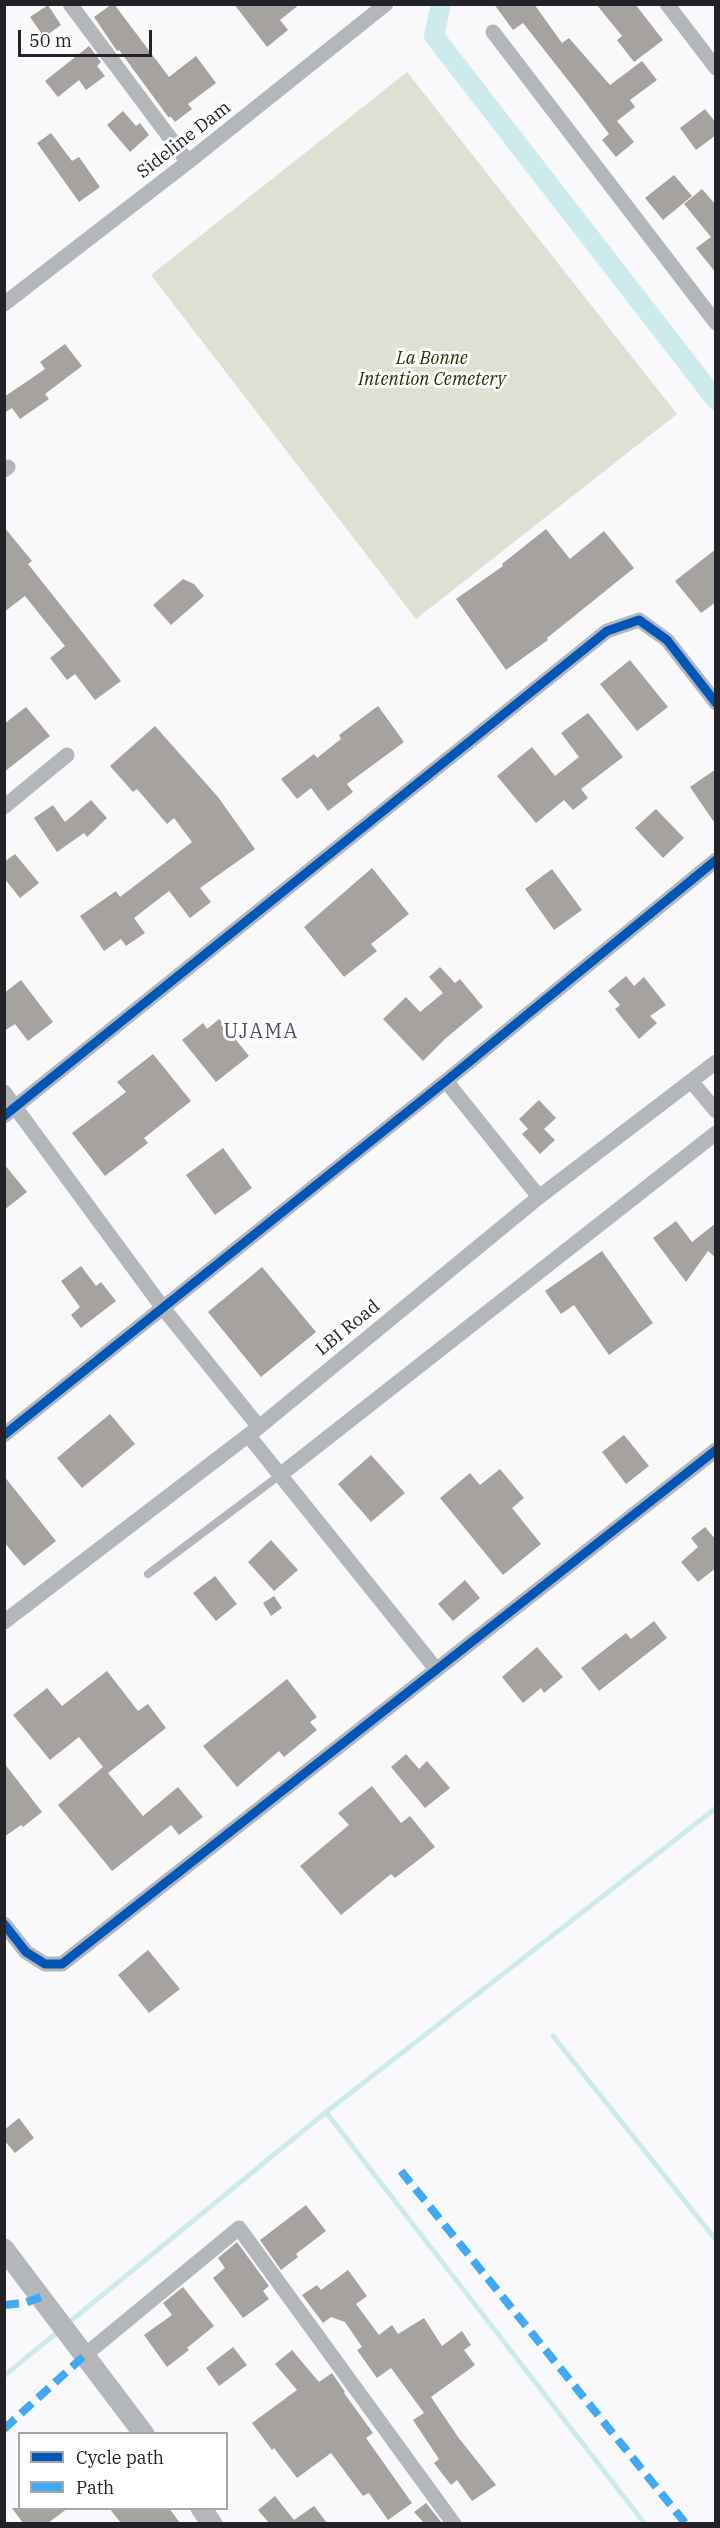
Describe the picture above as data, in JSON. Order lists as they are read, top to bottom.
{
  "streets": {
    "street": ["Sideline Dam", "LBI Road"]
  },
  "districts": ["UJAMA"],
  "parks": ["La Bonne Intention Cemetery"],
  "legend": ["Cycle path", "Path"],
  "scale_bar": "50 m"
}
